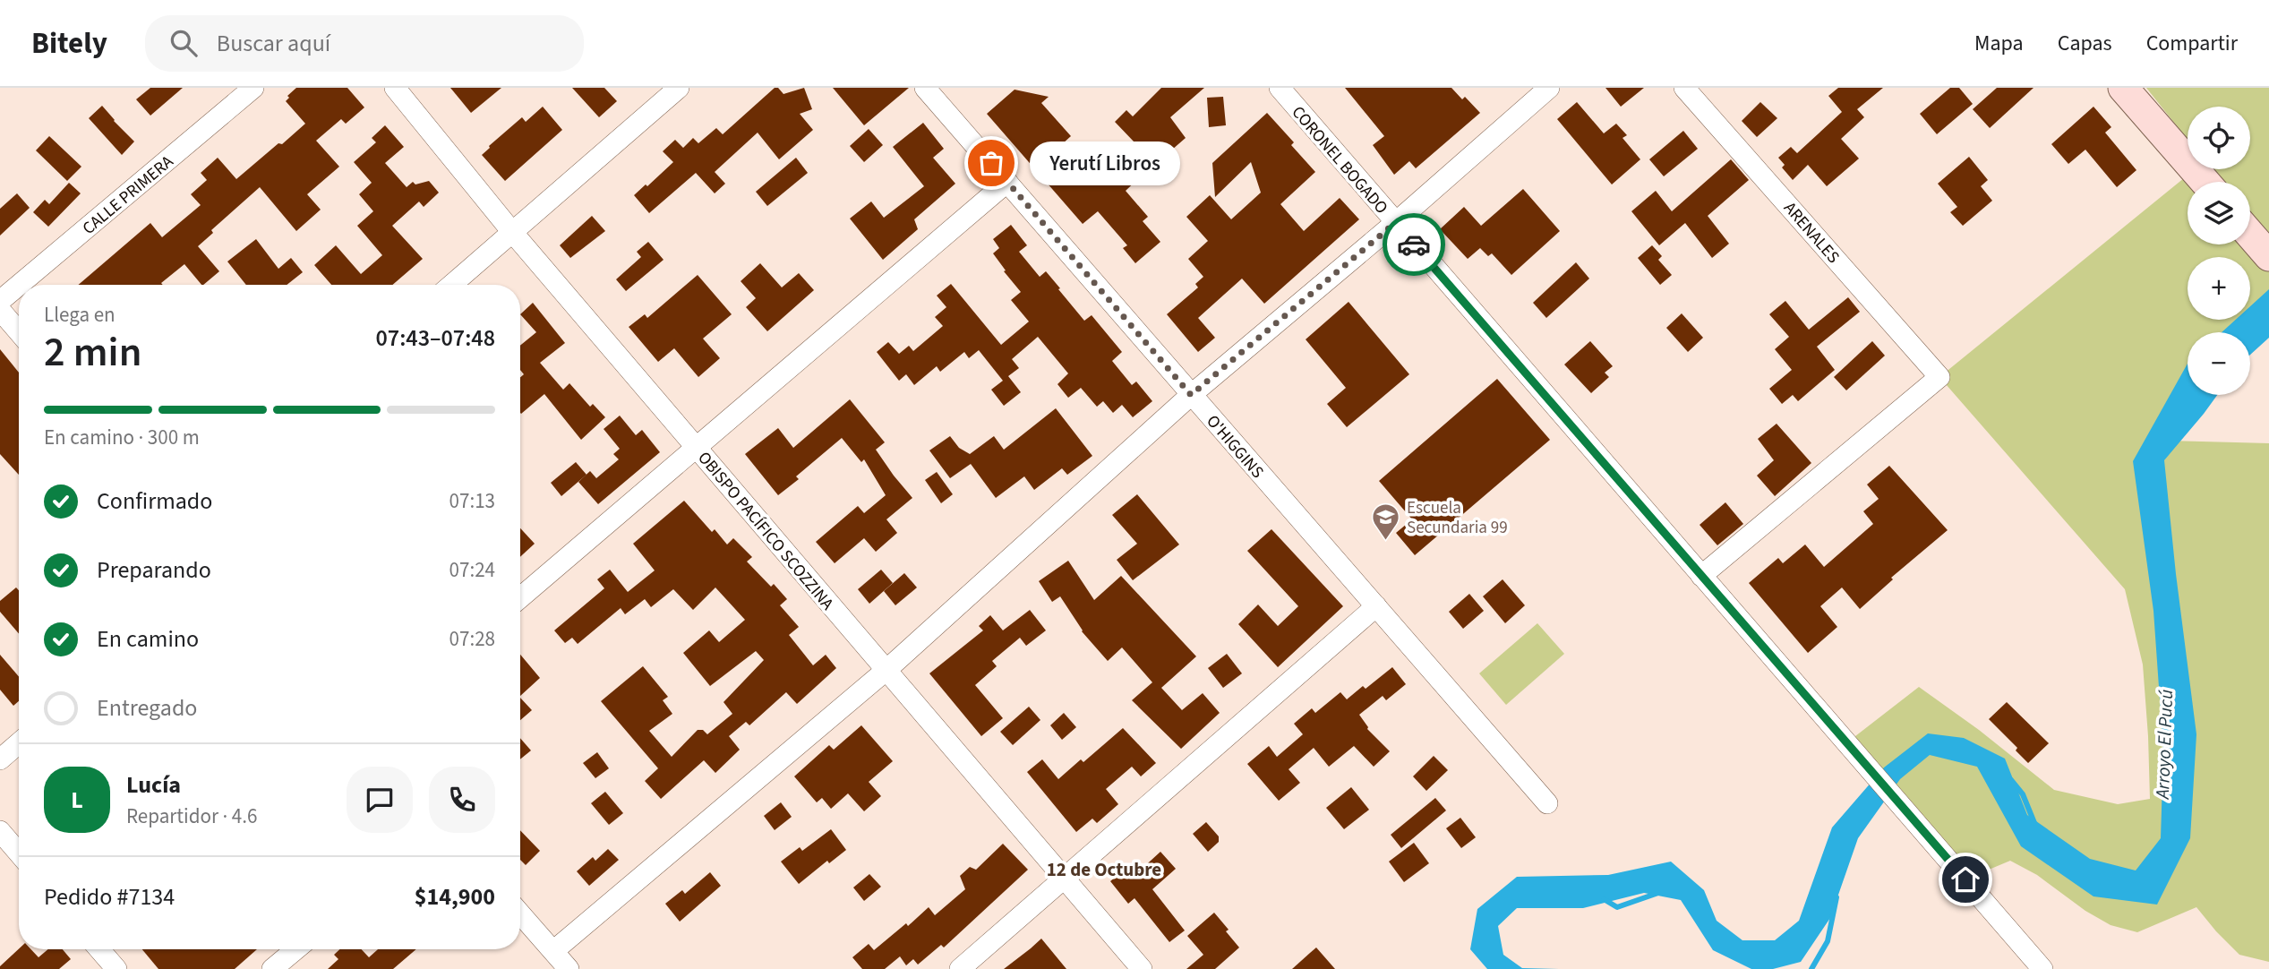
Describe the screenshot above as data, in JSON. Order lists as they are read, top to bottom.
{
  "streets": {
    "street": [
      "CORONEL BOGADO",
      "CALLE PRIMERA",
      "ARENALES",
      "O'HIGGINS",
      "OBISPO PACÍFICO SCOZZINA"
    ]
  },
  "crossings": [
    ["CORONEL BOGADO", "ARENALES"]
  ],
  "districts": ["12 de Octubre"],
  "water": ["Arroyo El Pucú"],
  "places": {
    "other": ["Yerutí Libros"],
    "school or university": ["Escuela Secundaria 99"]
  },
  "page": {
    "header": "Bitely",
    "search": "Buscar aquí",
    "nav": ["Mapa", "Capas", "Compartir"],
    "map_buttons": ["+", "−"],
    "bubble": "Yerutí Libros",
    "heading": ["2 min", "Llega en", "07:43–07:48"],
    "panel": [
      "Lucía",
      "Repartidor · 4.6",
      "Pedido #7134",
      "$14,900"
    ],
    "bar": "En camino · 300 m",
    "list": [
      ["Confirmado", "07:13"],
      ["Preparando", "07:24"],
      ["En camino", "07:28"],
      "Entregado"
    ],
    "round": "L"
  }
}
